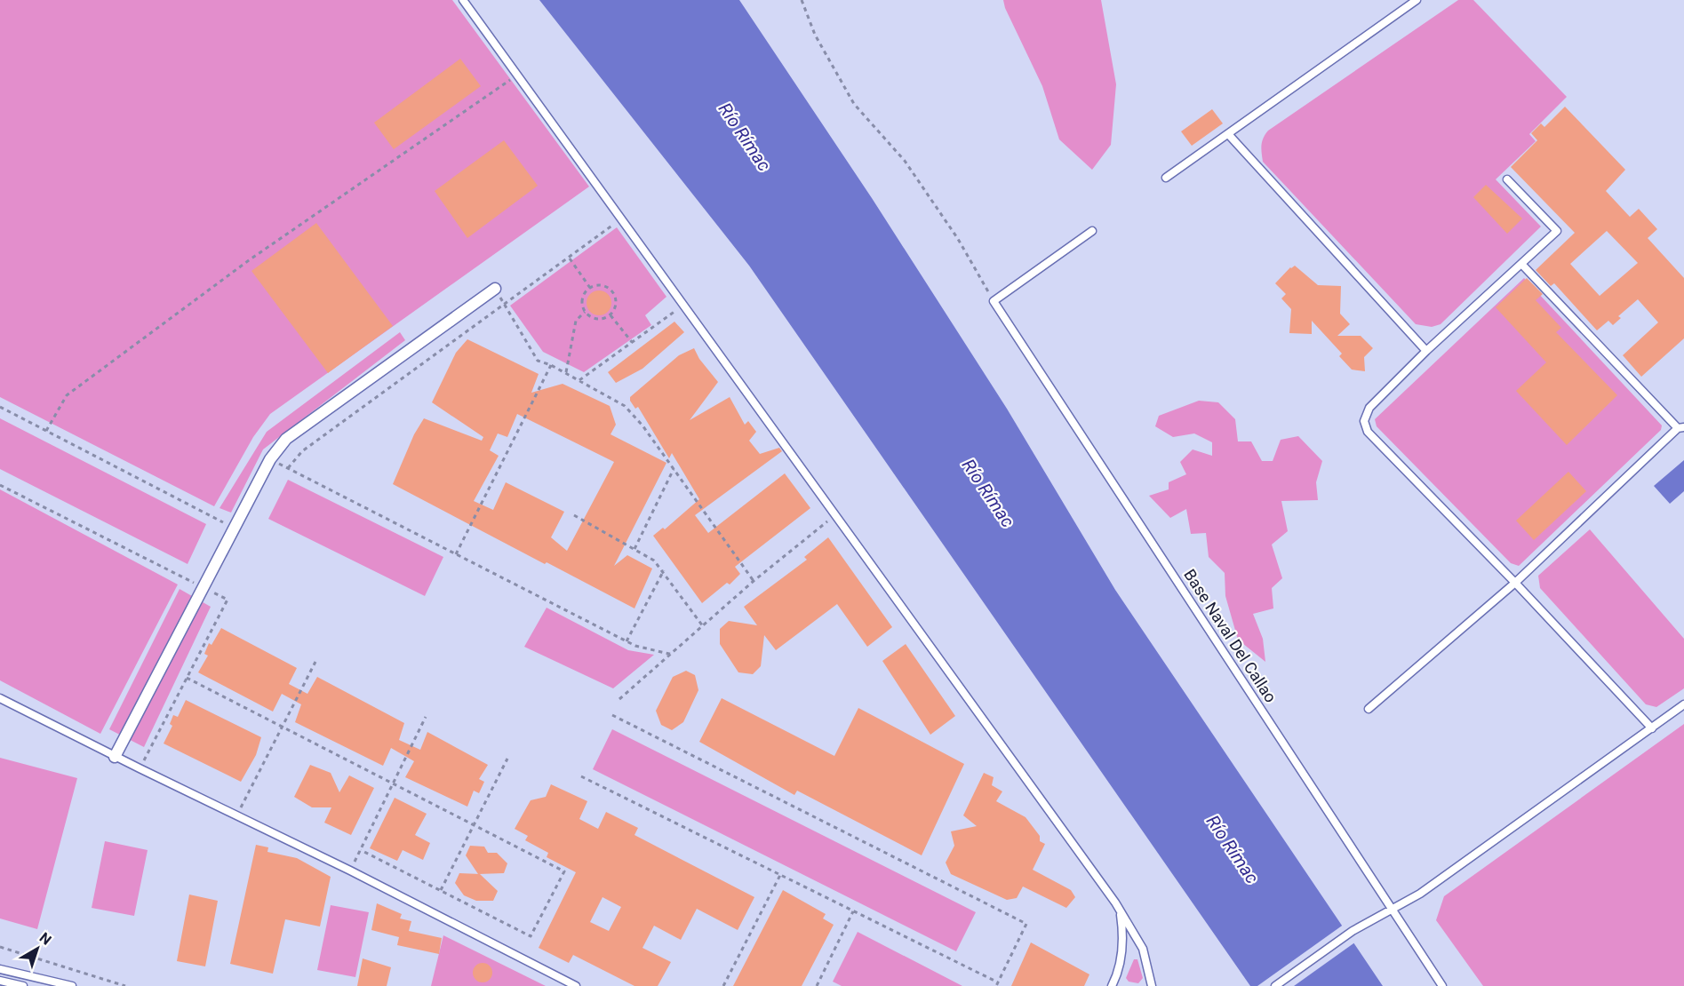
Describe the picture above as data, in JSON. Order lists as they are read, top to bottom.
{
  "streets": {
    "lane": ["Base Naval Del Callao"]
  },
  "water": ["Río Rímac"],
  "north": "top right"
}
